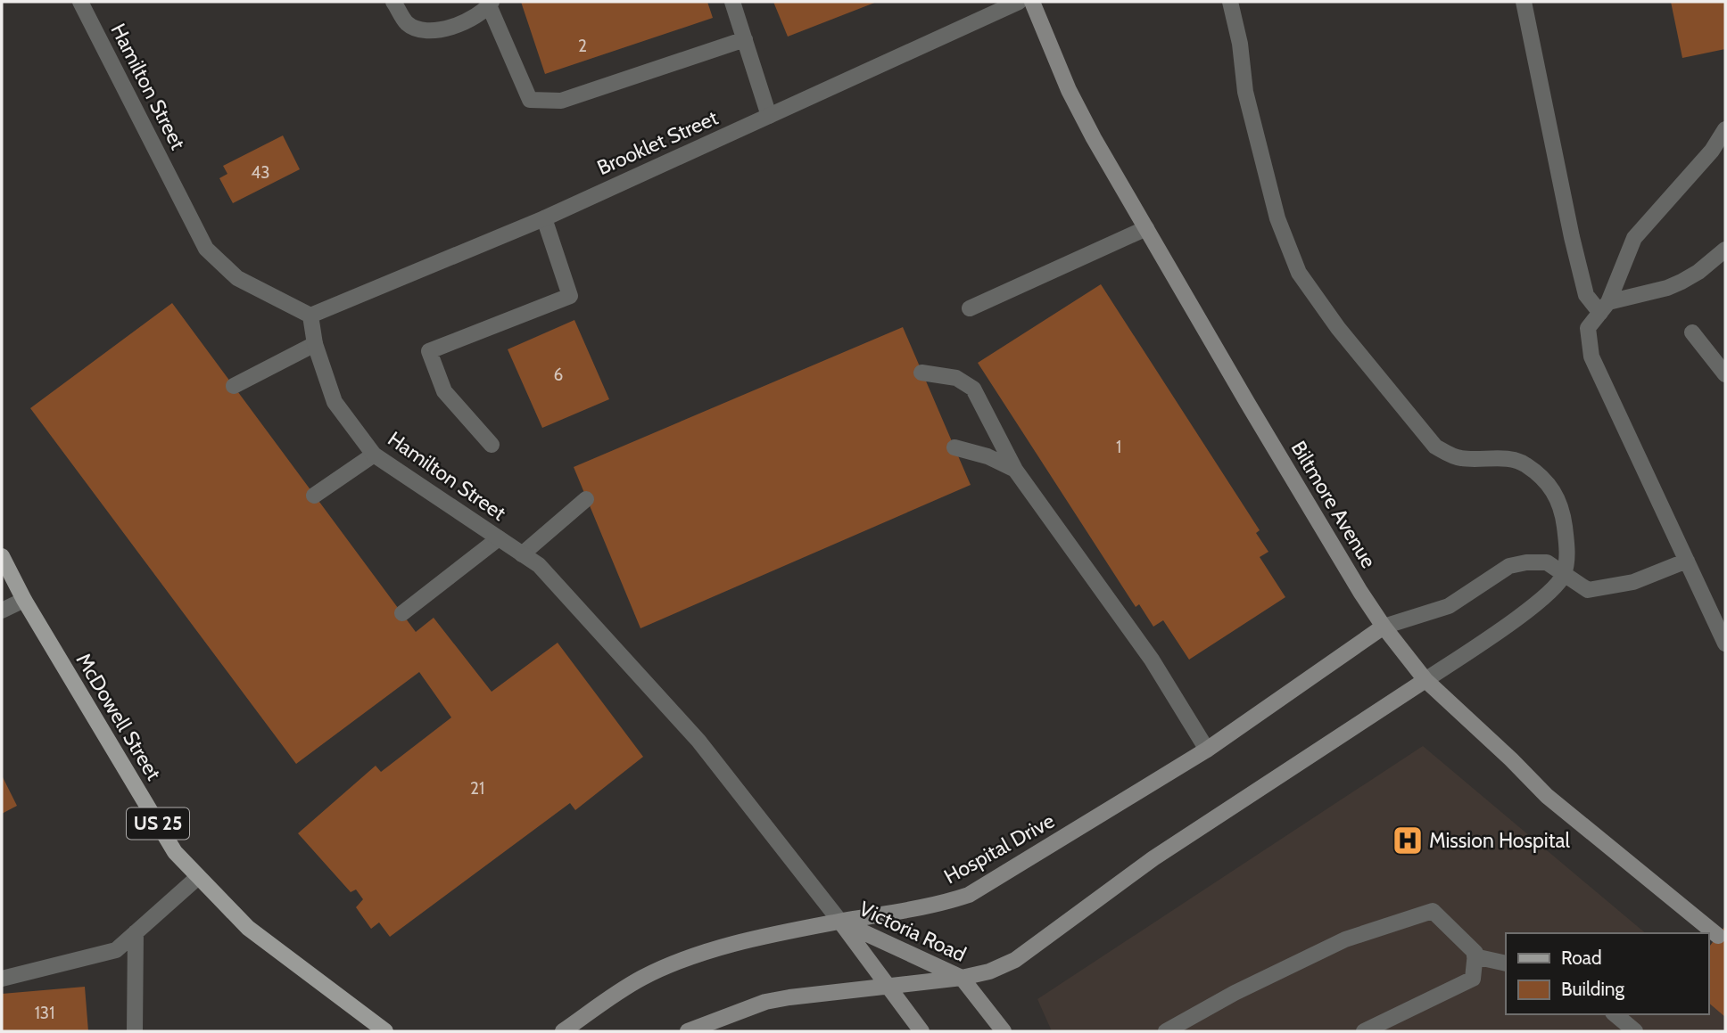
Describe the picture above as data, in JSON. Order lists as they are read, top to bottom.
{
  "streets": {
    "main road": ["McDowell Street", "US 25"],
    "street": [
      "Hamilton Street",
      "Brooklet Street",
      "Biltmore Avenue",
      "Hospital Drive",
      "Victoria Road"
    ]
  },
  "crossings": [
    ["Hamilton Street", "Brooklet Street"],
    ["Hamilton Street", "Hospital Drive"],
    ["Hamilton Street", "Victoria Road"],
    ["Biltmore Avenue", "Hospital Drive"],
    ["Hospital Drive", "Victoria Road"]
  ],
  "places": {
    "hospital": ["Mission Hospital"]
  },
  "house_numbers": [
    "2",
    "43",
    "6",
    "1",
    "21",
    "131"
  ],
  "legend": ["Road", "Building"]
}
